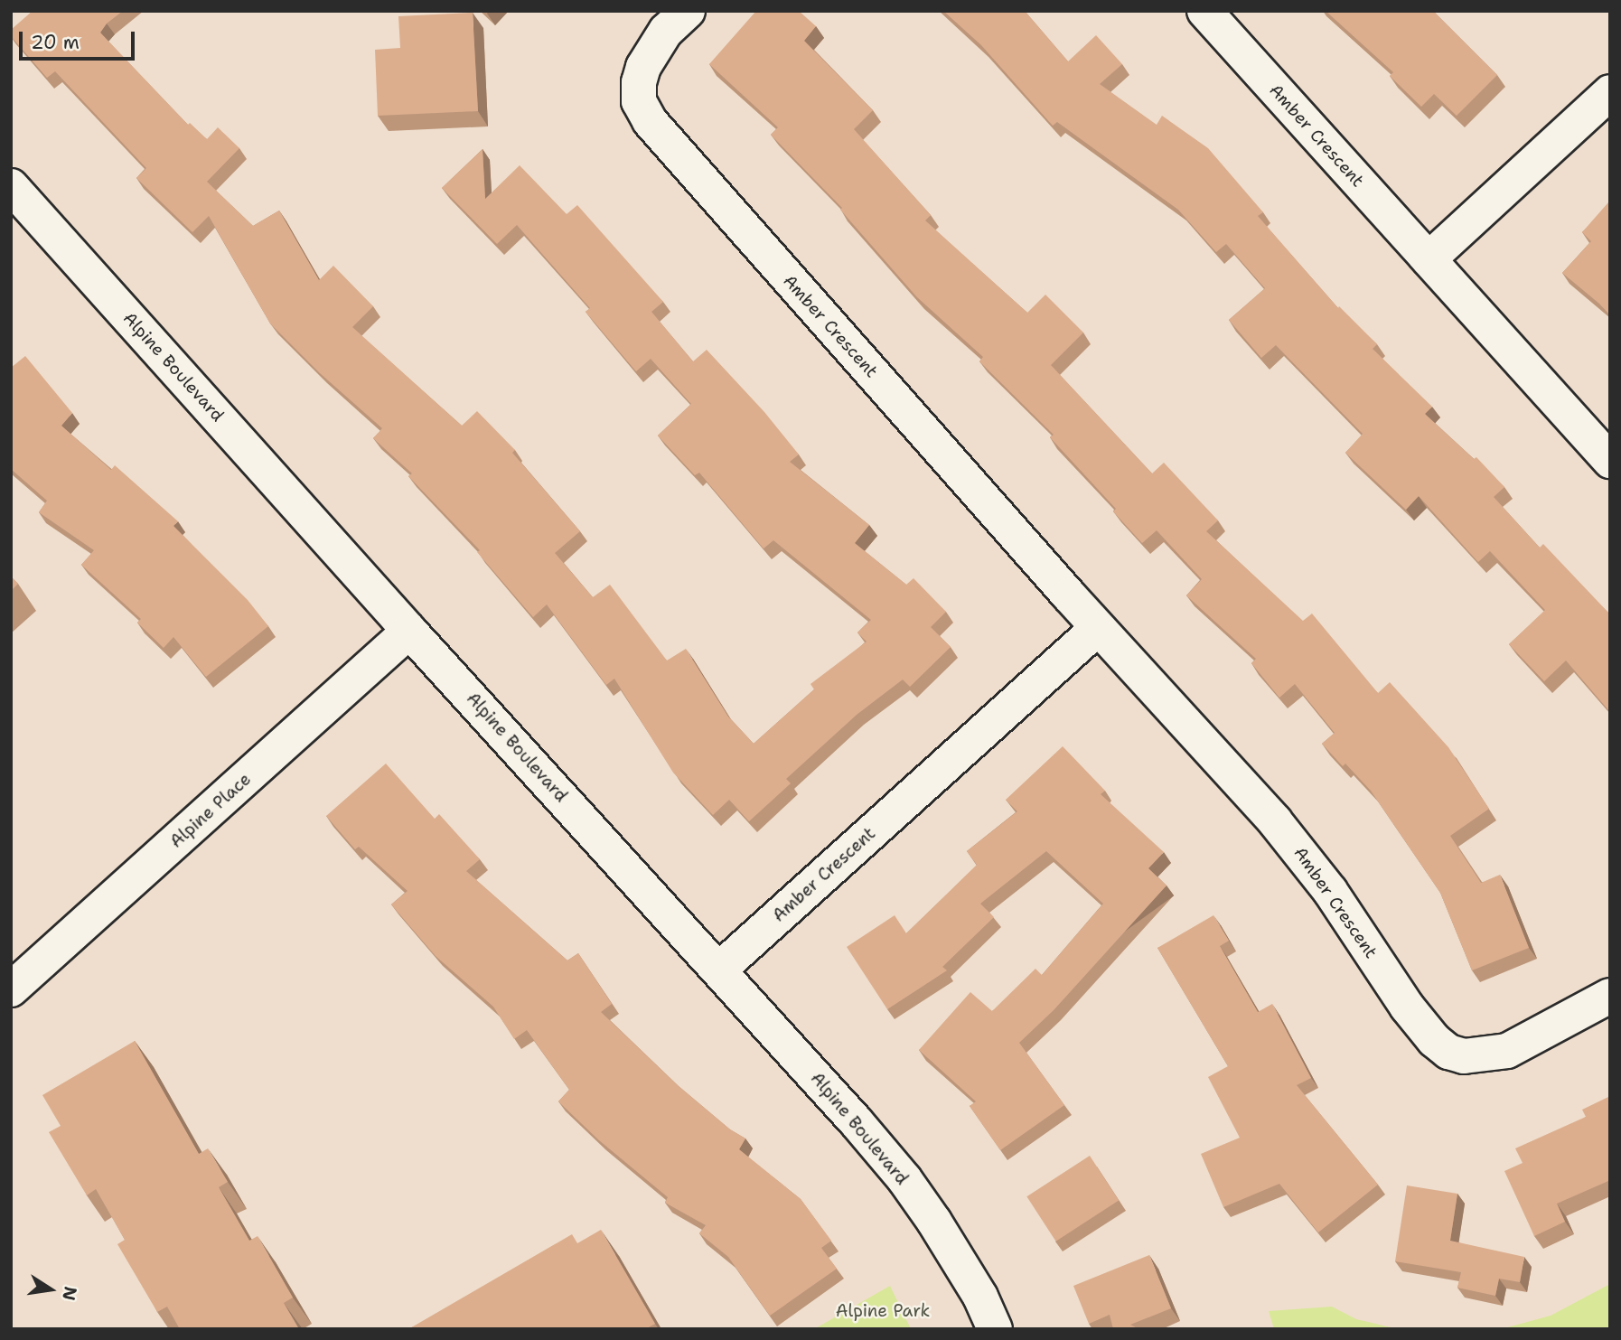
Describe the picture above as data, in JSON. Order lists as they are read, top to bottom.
{
  "streets": {
    "street": ["Amber Crescent", "Alpine Boulevard", "Alpine Place"]
  },
  "crossings": [
    ["Amber Crescent", "Alpine Boulevard"],
    ["Alpine Boulevard", "Alpine Place"]
  ],
  "parks": ["Alpine Park"],
  "scale_bar": "20 m",
  "north": "right"
}
